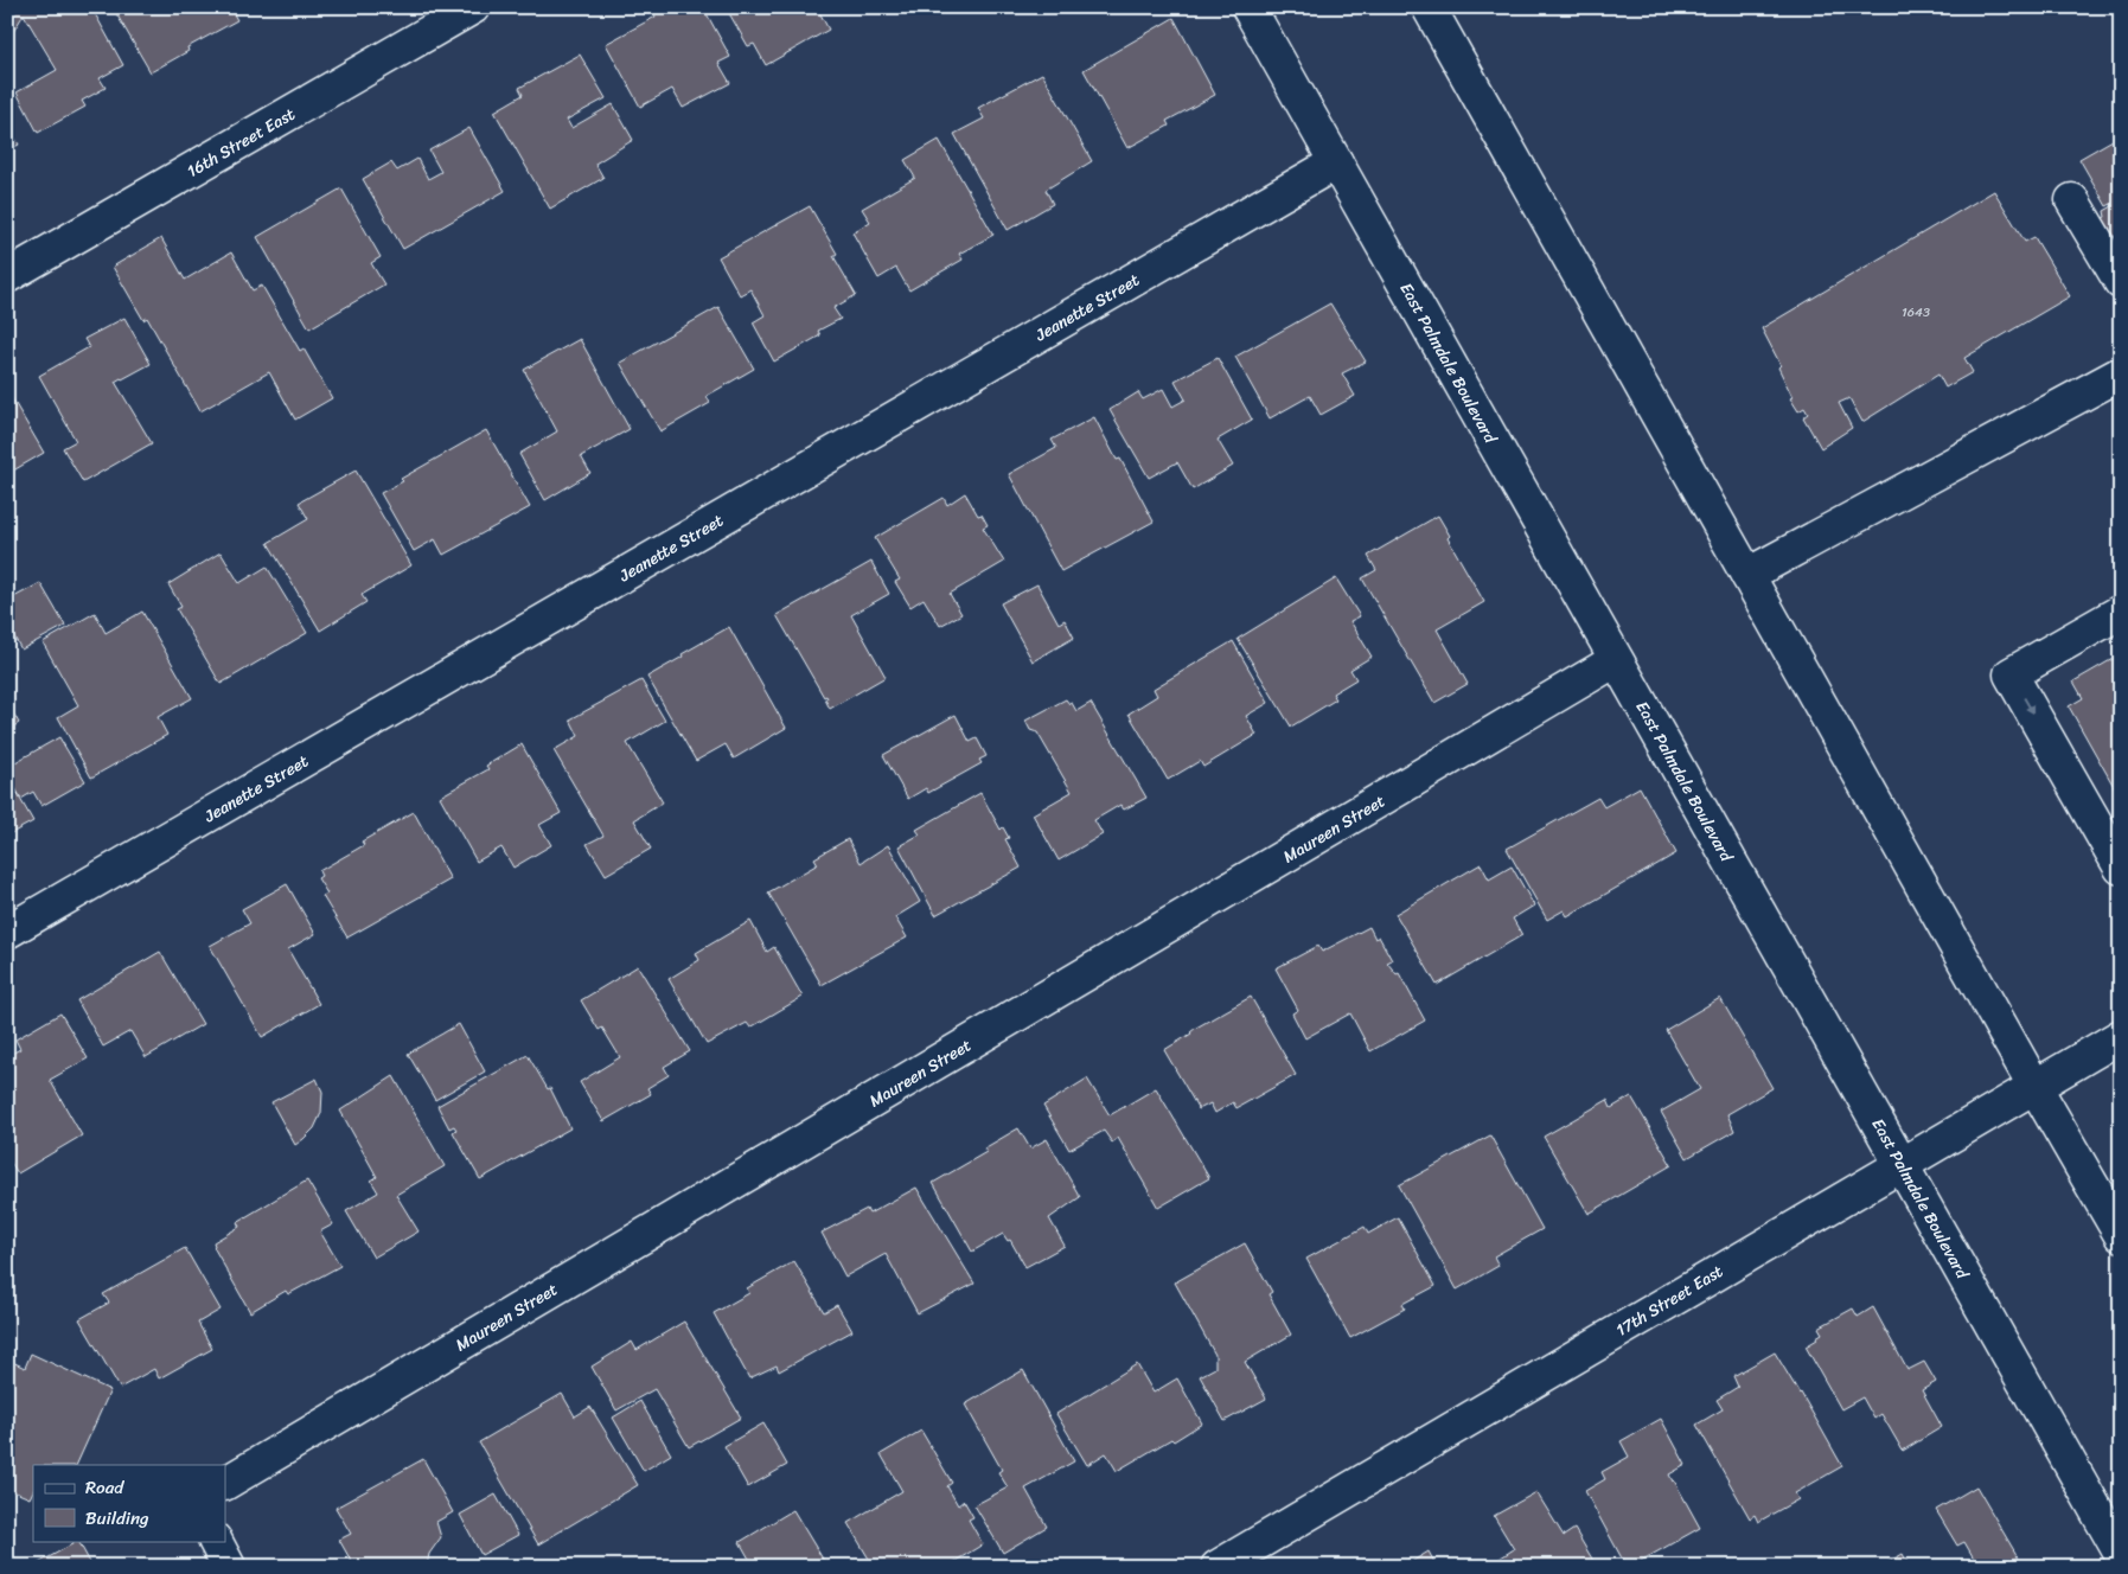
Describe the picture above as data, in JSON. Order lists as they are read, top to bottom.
{
  "streets": {
    "main road": [
      "16th Street East",
      "Jeanette Street",
      "East Palmdale Boulevard",
      "Maureen Street",
      "17th Street East"
    ]
  },
  "crossings": [
    ["Jeanette Street", "East Palmdale Boulevard"],
    ["East Palmdale Boulevard", "Maureen Street"],
    ["East Palmdale Boulevard", "17th Street East"]
  ],
  "house_numbers": ["1643"],
  "legend": ["Road", "Building"]
}
